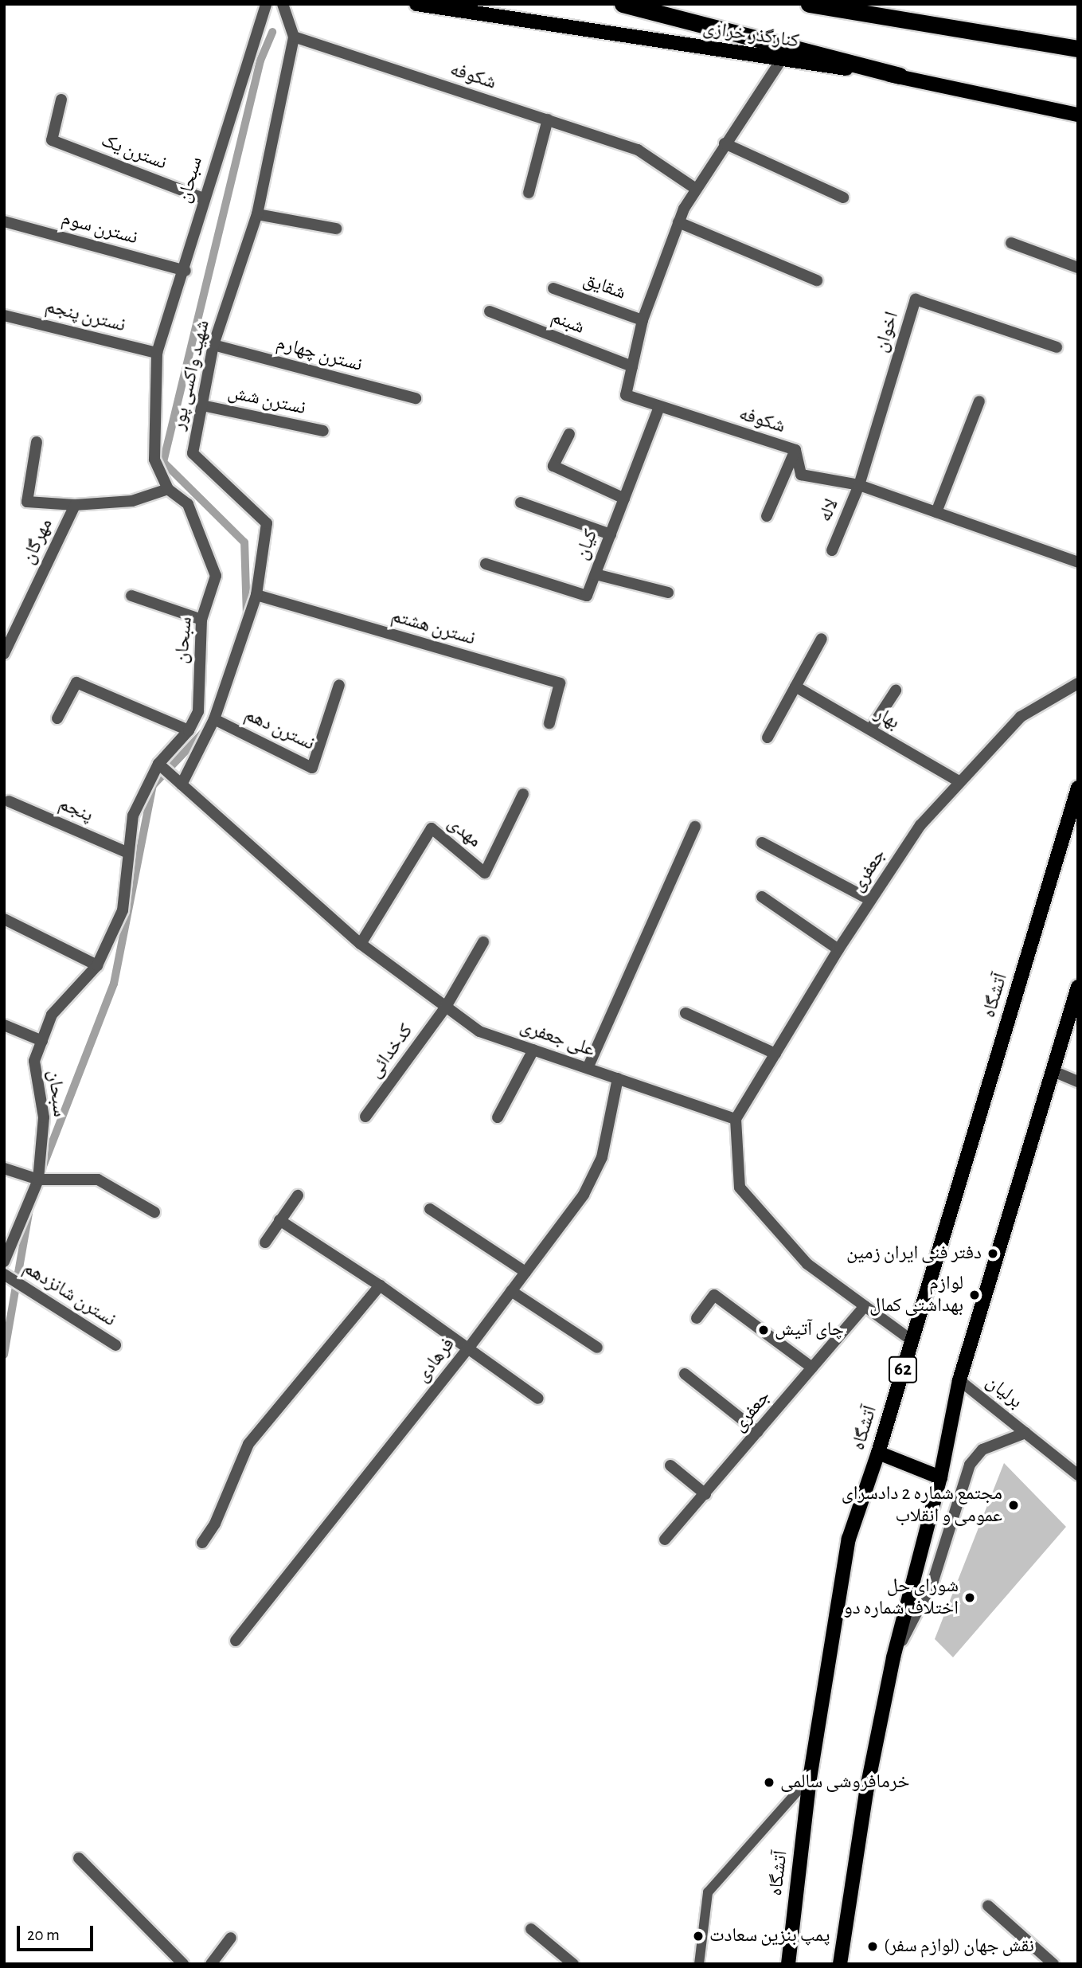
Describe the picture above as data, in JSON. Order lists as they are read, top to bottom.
{
  "streets": {
    "main road": ["کنارگذر خرازی", "آتشگاه", "62"],
    "street": [
      "شکوفه",
      "نسترن یک",
      "سبحان",
      "نسترن سوم",
      "شقایق",
      "نسترن پنجم",
      "شبنم",
      "اخوان",
      "نسترن چهارم",
      "شهید واکسی پور",
      "نسترن شش",
      "لاله",
      "مهرگان",
      "کیان",
      "نسترن هشتم",
      "بهار",
      "نسترن دهم",
      "پنجم",
      "مهدی",
      "جعفری",
      "علی جعفری",
      "کدخدائی",
      "نسترن شانزدهم",
      "فرهادی",
      "برلیان"
    ]
  },
  "crossings": [
    ["کنارگذر خرازی", "شکوفه"],
    ["شکوفه", "شقایق"],
    ["شکوفه", "شبنم"],
    ["شکوفه", "اخوان"],
    ["شکوفه", "شهید واکسی پور"],
    ["شکوفه", "لاله"],
    ["شکوفه", "کیان"],
    ["نسترن یک", "سبحان"],
    ["سبحان", "نسترن سوم"],
    ["سبحان", "نسترن پنجم"],
    ["سبحان", "پنجم"],
    ["سبحان", "علی جعفری"],
    ["اخوان", "لاله"],
    ["نسترن چهارم", "شهید واکسی پور"],
    ["شهید واکسی پور", "نسترن شش"],
    ["شهید واکسی پور", "نسترن هشتم"],
    ["شهید واکسی پور", "نسترن دهم"],
    ["شهید واکسی پور", "علی جعفری"],
    ["بهار", "جعفری"],
    ["مهدی", "علی جعفری"],
    ["جعفری", "علی جعفری"],
    ["علی جعفری", "کدخدائی"],
    ["علی جعفری", "فرهادی"]
  ],
  "places": [
    "دفتر فنی ایران زمین",
    "لوازم بهداشتی کمال",
    "چای آتیش",
    "مجتمع شماره 2 دادسرای عمومی و انقلاب",
    "شورای حل اختلاف شماره دو",
    "خرمافروشی سالمی",
    "پمپ بنزین سعادت",
    "نقش جهان (لوازم سفر)"
  ],
  "scale_bar": "20 m"
}
